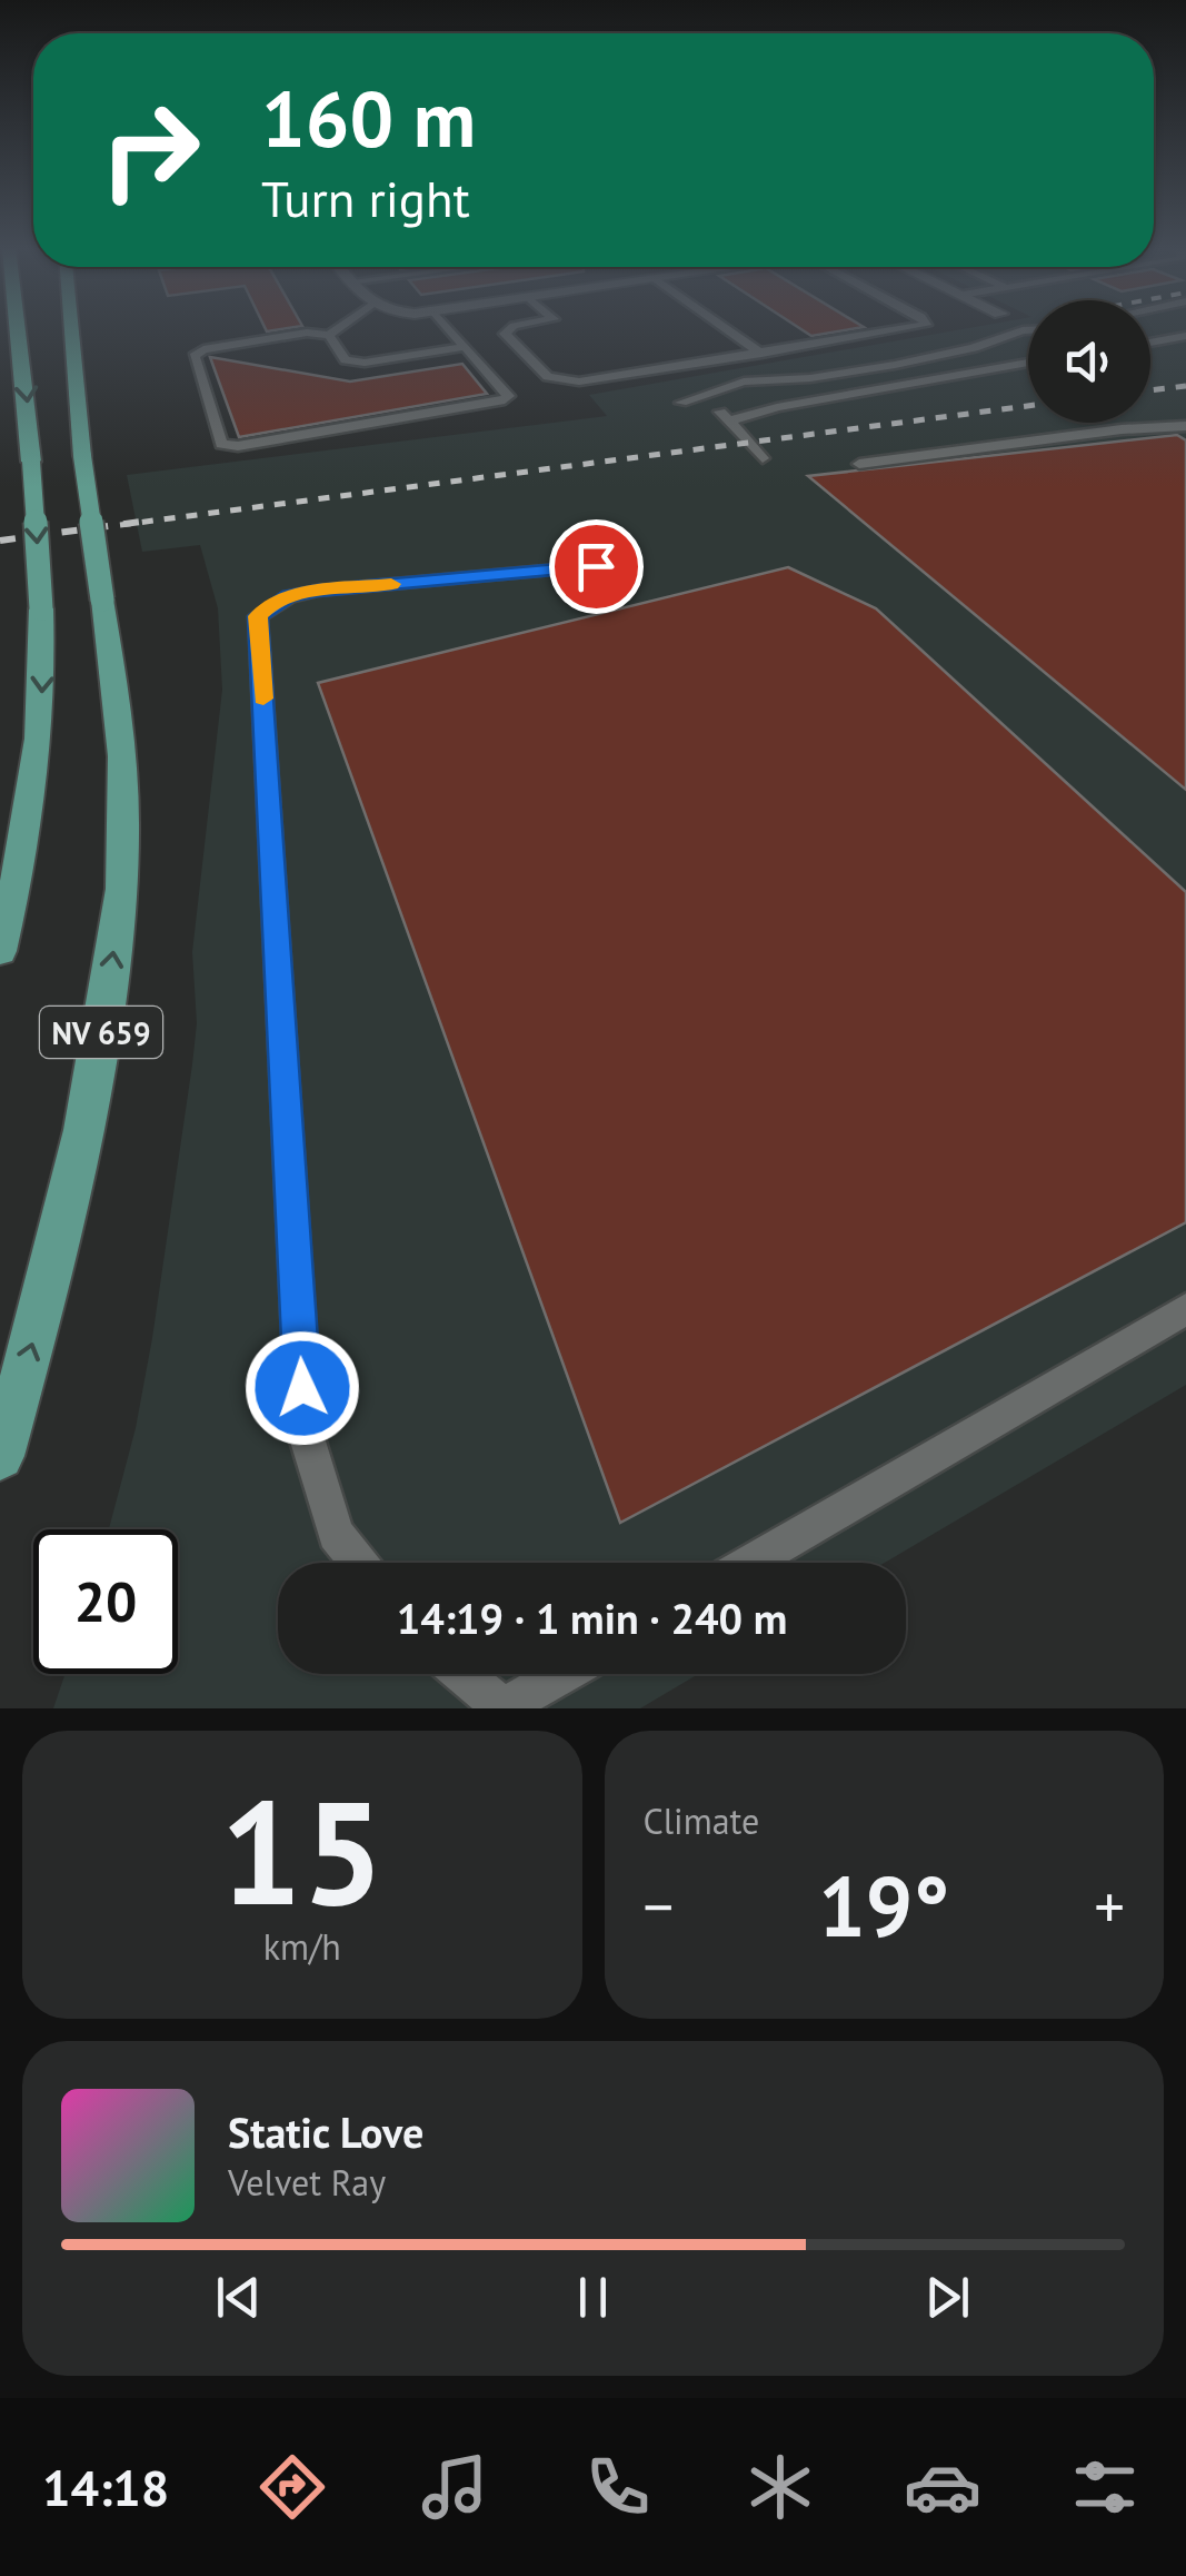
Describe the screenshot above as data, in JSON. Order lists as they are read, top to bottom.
{
  "streets": {
    "main road": ["NV 659"]
  },
  "page": {
    "turn": ["160 m", "Turn right"],
    "limit": "20",
    "trip": "14:19 · 1 min · 240 m",
    "tile": [
      ["15", "km/h"],
      "Climate"
    ],
    "heat": ["−", "19°", "+"],
    "song": ["Static Love", "Velvet Ray"],
    "tabs": "14:18"
  }
}
